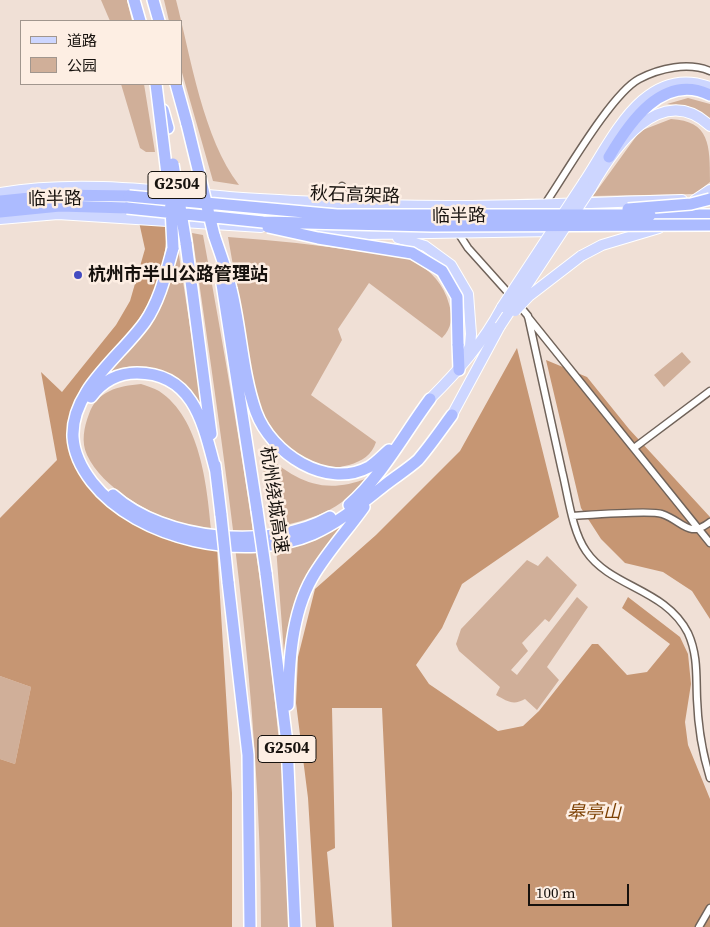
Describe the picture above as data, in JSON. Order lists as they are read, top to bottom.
{
  "streets": {
    "highway": ["G2504", "秋石高架路", "杭州绕城高速"],
    "main road": ["临半路"]
  },
  "parks": ["皋亭山"],
  "places": ["杭州市半山公路管理站"],
  "legend": ["道路", "公园"],
  "scale_bar": "100 m"
}
